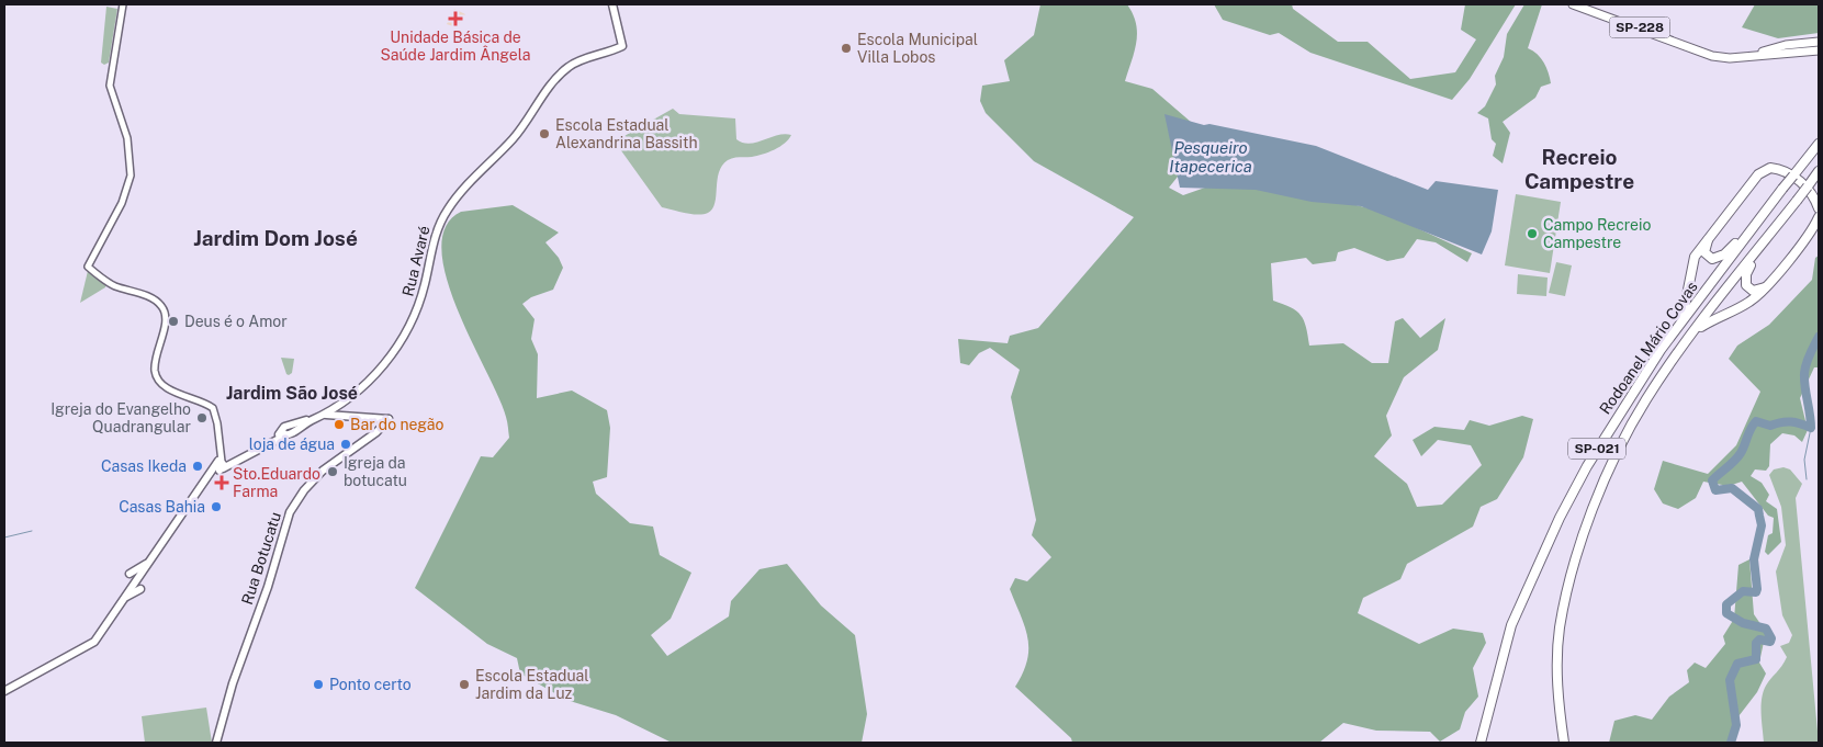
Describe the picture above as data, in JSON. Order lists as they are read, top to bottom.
{
  "streets": {
    "highway": ["Rodoanel Mário Covas", "SP-021"],
    "main road": ["SP-228", "Rua Avaré", "Rua Botucatu"]
  },
  "crossings": [
    ["Rua Avaré", "Rua Botucatu"]
  ],
  "districts": ["Recreio Campestre", "Jardim Dom José", "Jardim São José"],
  "water": ["Pesqueiro Itapecerica"],
  "places": {
    "health": ["Unidade Básica de Saúde Jardim Ângela", "Sto.Eduardo Farma"],
    "other": [
      "Escola Municipal Villa Lobos",
      "Escola Estadual Alexandrina Bassith",
      "Campo Recreio Campestre",
      "Deus é o Amor",
      "Igreja do Evangelho Quadrangular",
      "Bar do negão",
      "loja de água",
      "Casas Ikeda",
      "Igreja da botucatu",
      "Casas Bahia",
      "Ponto certo",
      "Escola Estadual Jardim da Luz"
    ]
  }
}
